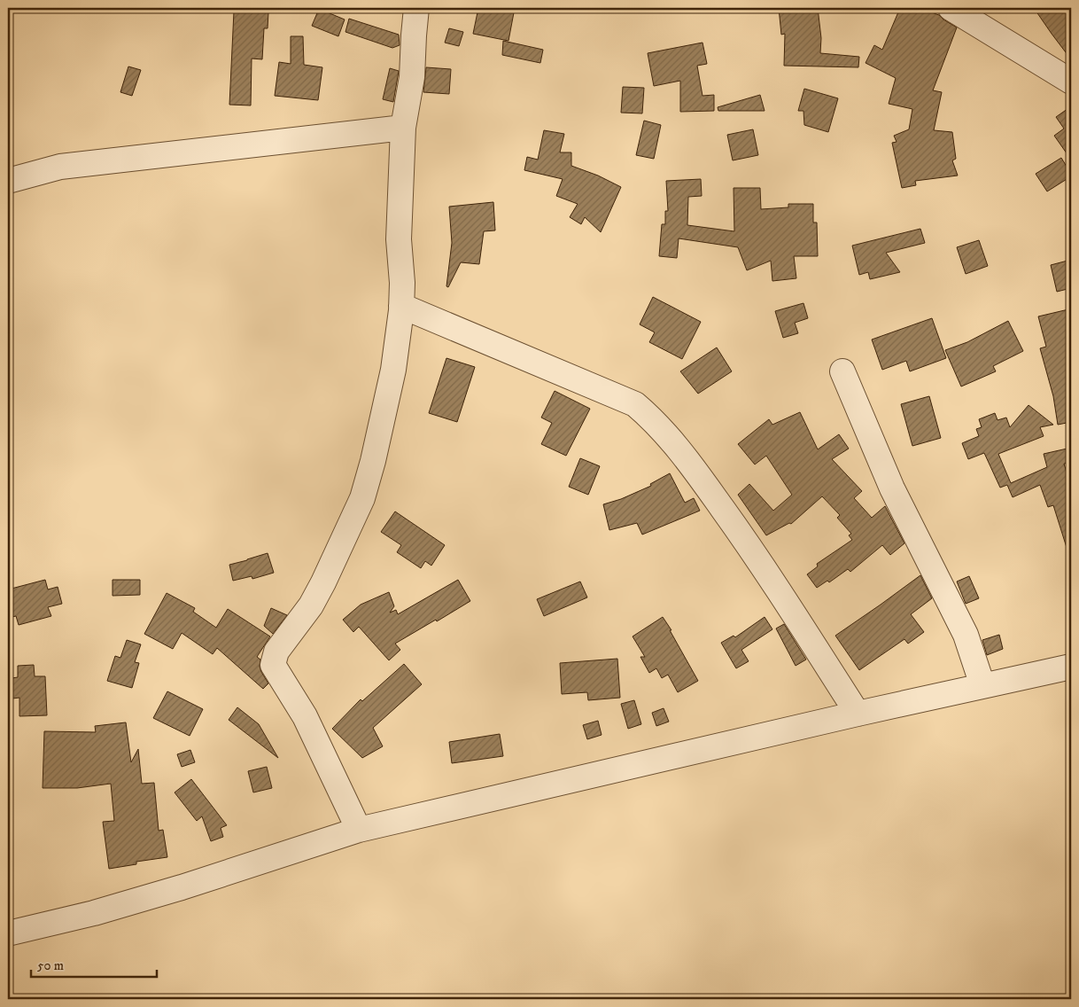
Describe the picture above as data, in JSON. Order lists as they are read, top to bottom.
{
  "scale_bar": "50 m"
}
